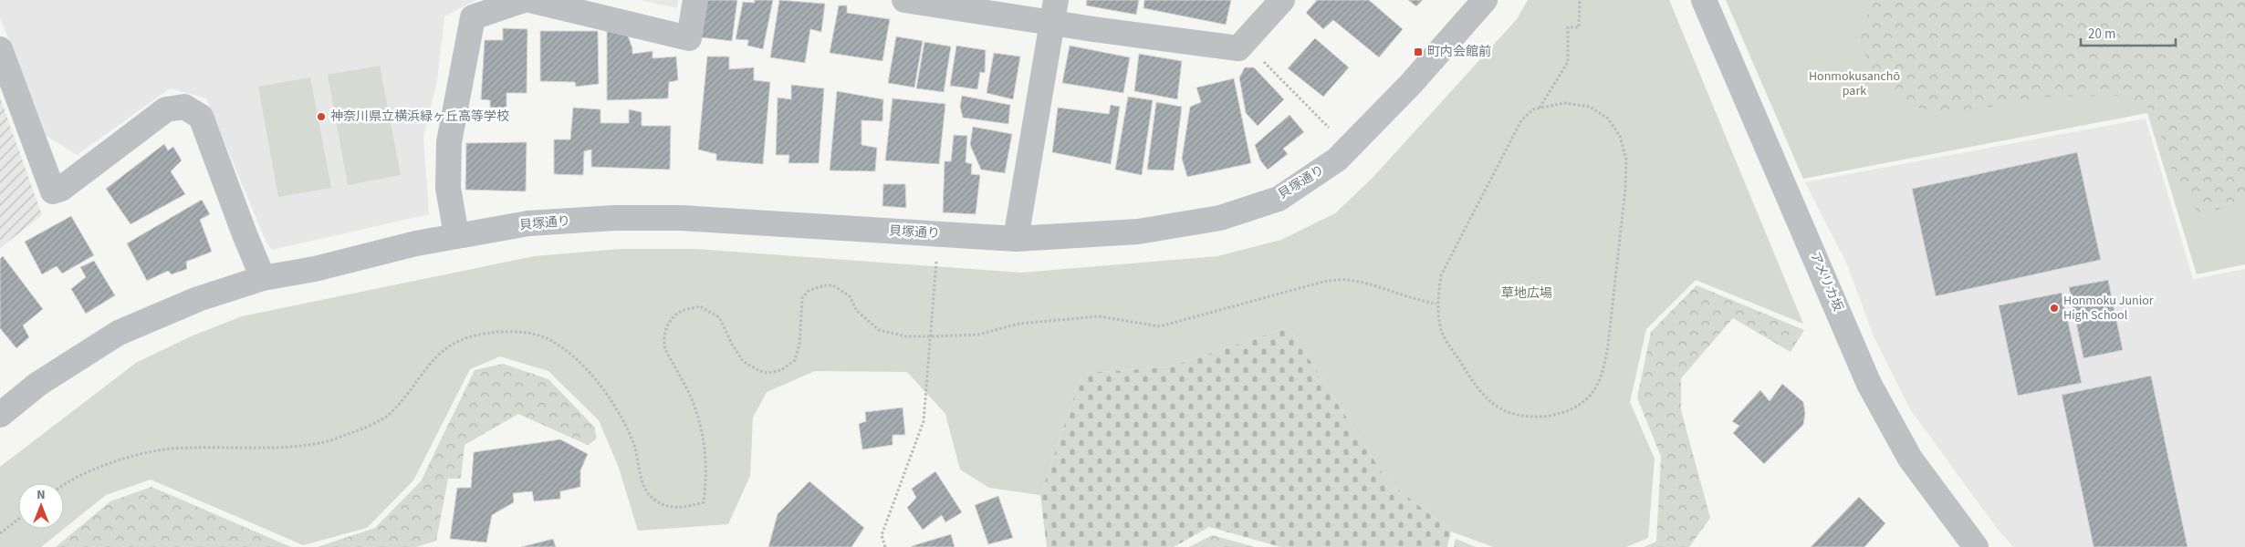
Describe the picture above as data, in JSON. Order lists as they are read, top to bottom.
{
  "streets": {
    "street": ["貝塚通り", "アメリカ坂"]
  },
  "parks": ["Honmokusanchō park", "草地広場"],
  "places": {
    "transit": ["町内会館前"],
    "other": ["神奈川県立横浜緑ヶ丘高等学校", "Honmoku Junior High School"]
  },
  "scale_bar": "20 m",
  "north": "top"
}
